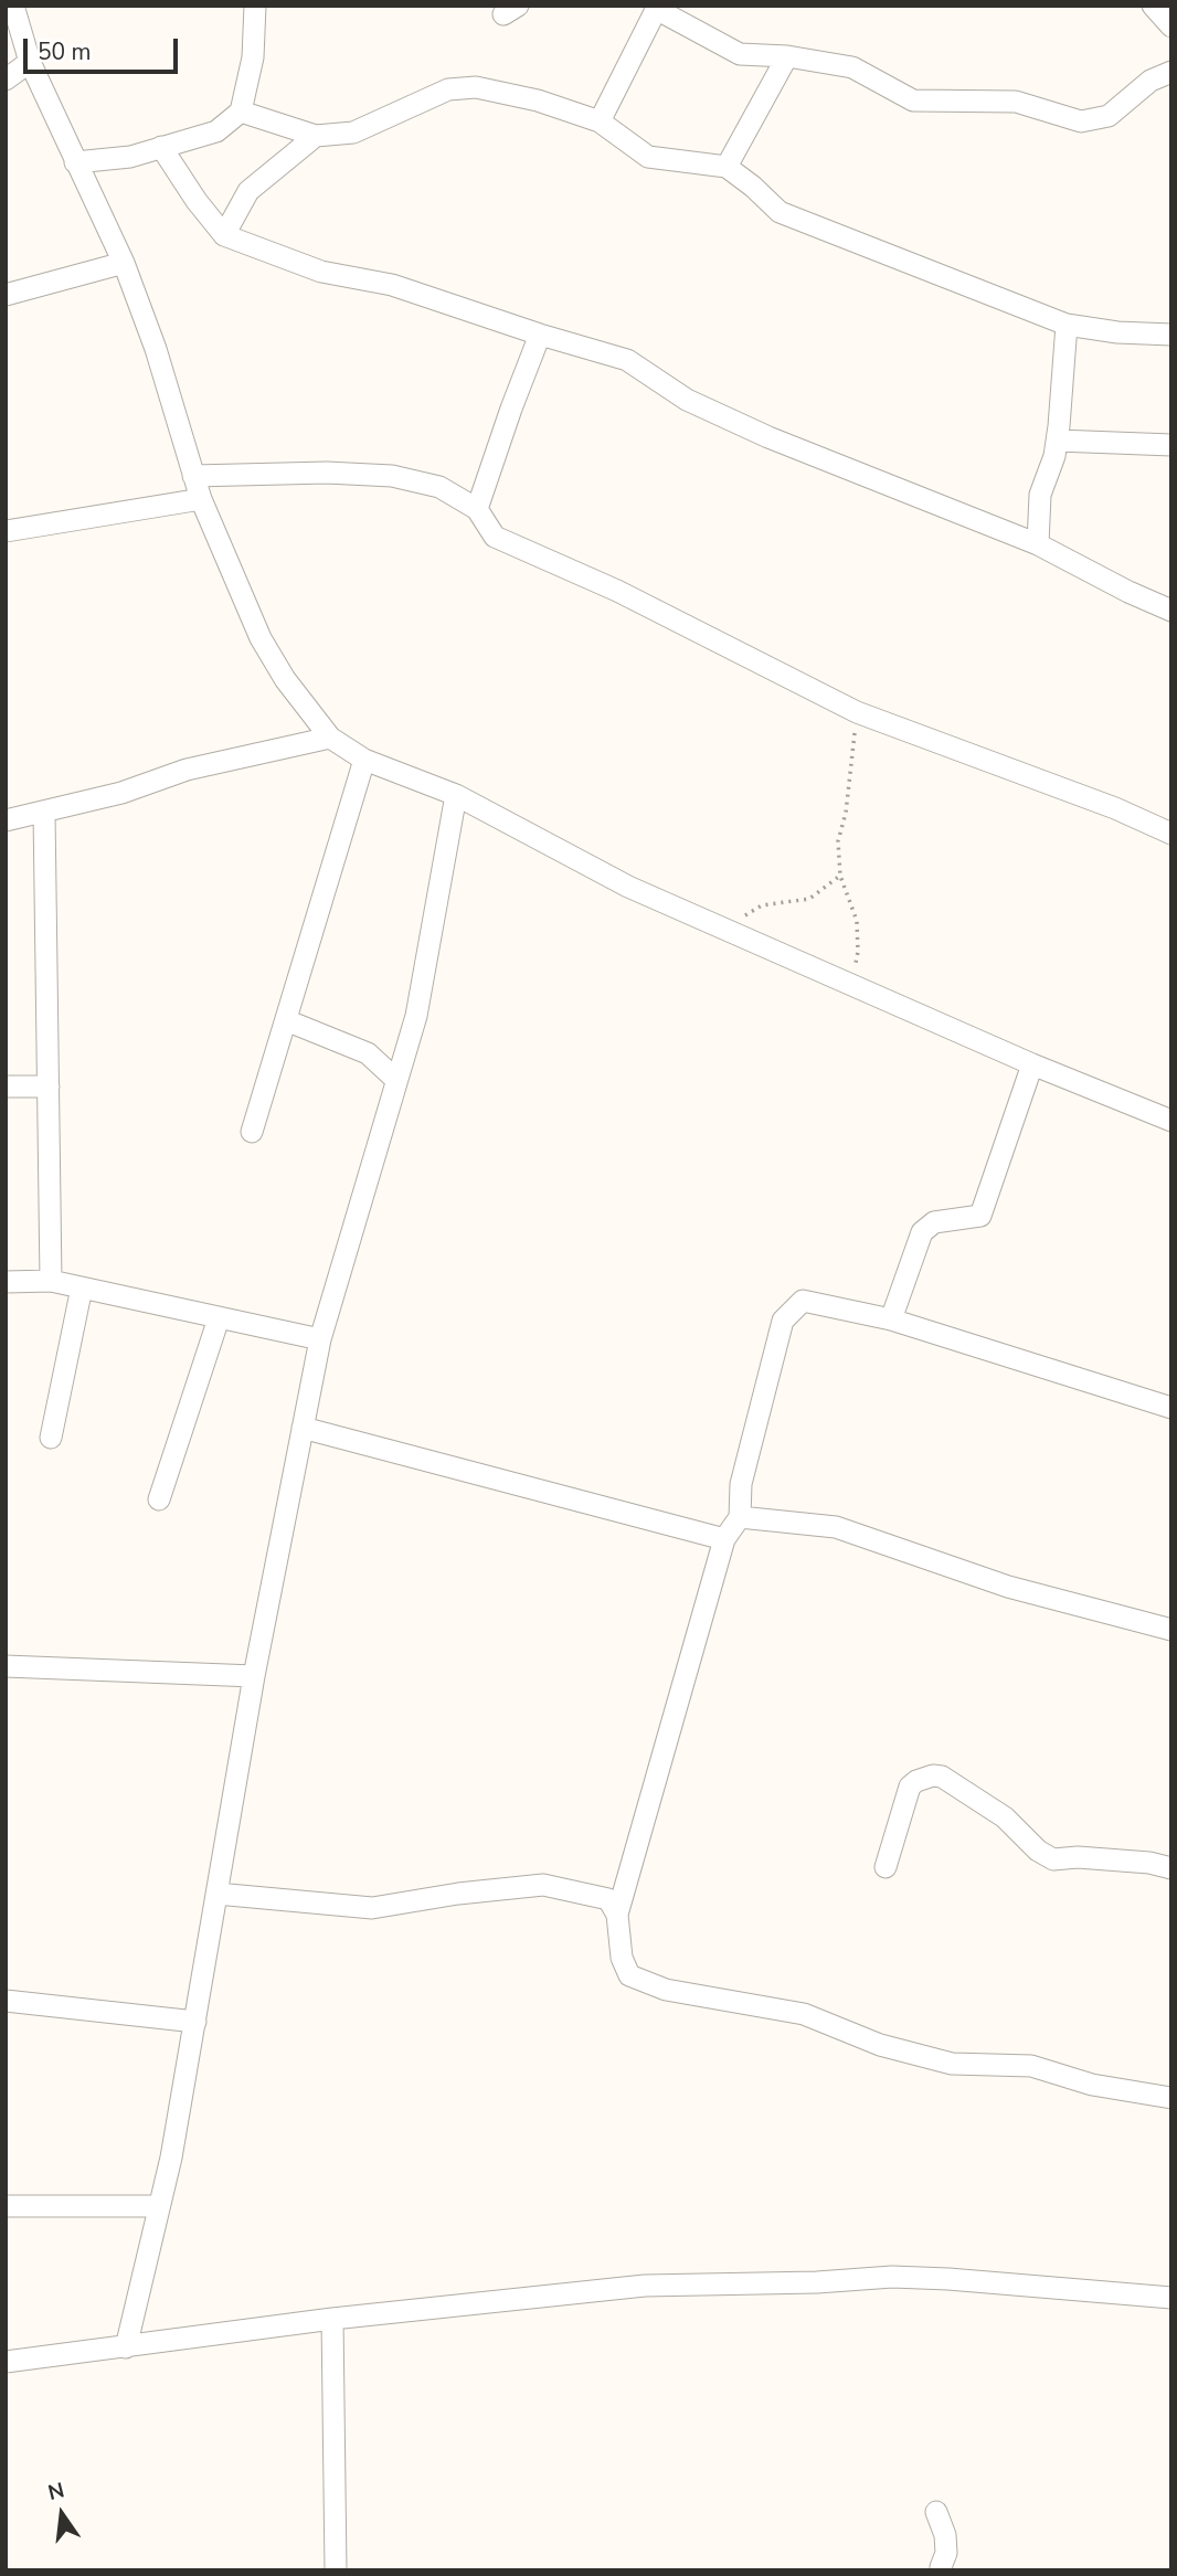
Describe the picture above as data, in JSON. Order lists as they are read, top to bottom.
{
  "scale_bar": "50 m",
  "north": "top"
}
